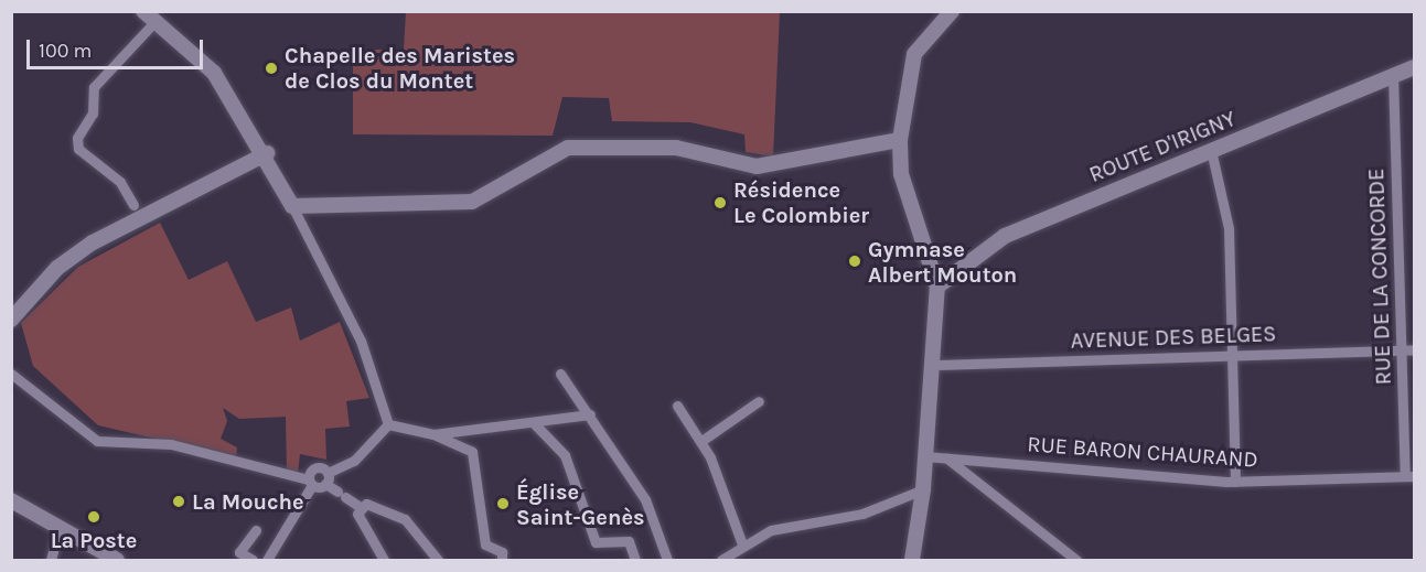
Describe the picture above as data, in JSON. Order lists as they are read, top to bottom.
{
  "streets": {
    "street": [
      "ROUTE D'IRIGNY",
      "RUE DE LA CONCORDE",
      "AVENUE DES BELGES",
      "RUE BARON CHAURAND"
    ]
  },
  "crossings": [
    ["ROUTE D'IRIGNY", "RUE DE LA CONCORDE"],
    ["RUE DE LA CONCORDE", "AVENUE DES BELGES"],
    ["RUE DE LA CONCORDE", "RUE BARON CHAURAND"]
  ],
  "places": [
    "Chapelle des Maristes de Clos du Montet",
    "Résidence Le Colombier",
    "Gymnase Albert Mouton",
    "La Mouche",
    "Église Saint-Genès",
    "La Poste"
  ],
  "scale_bar": "100 m"
}
